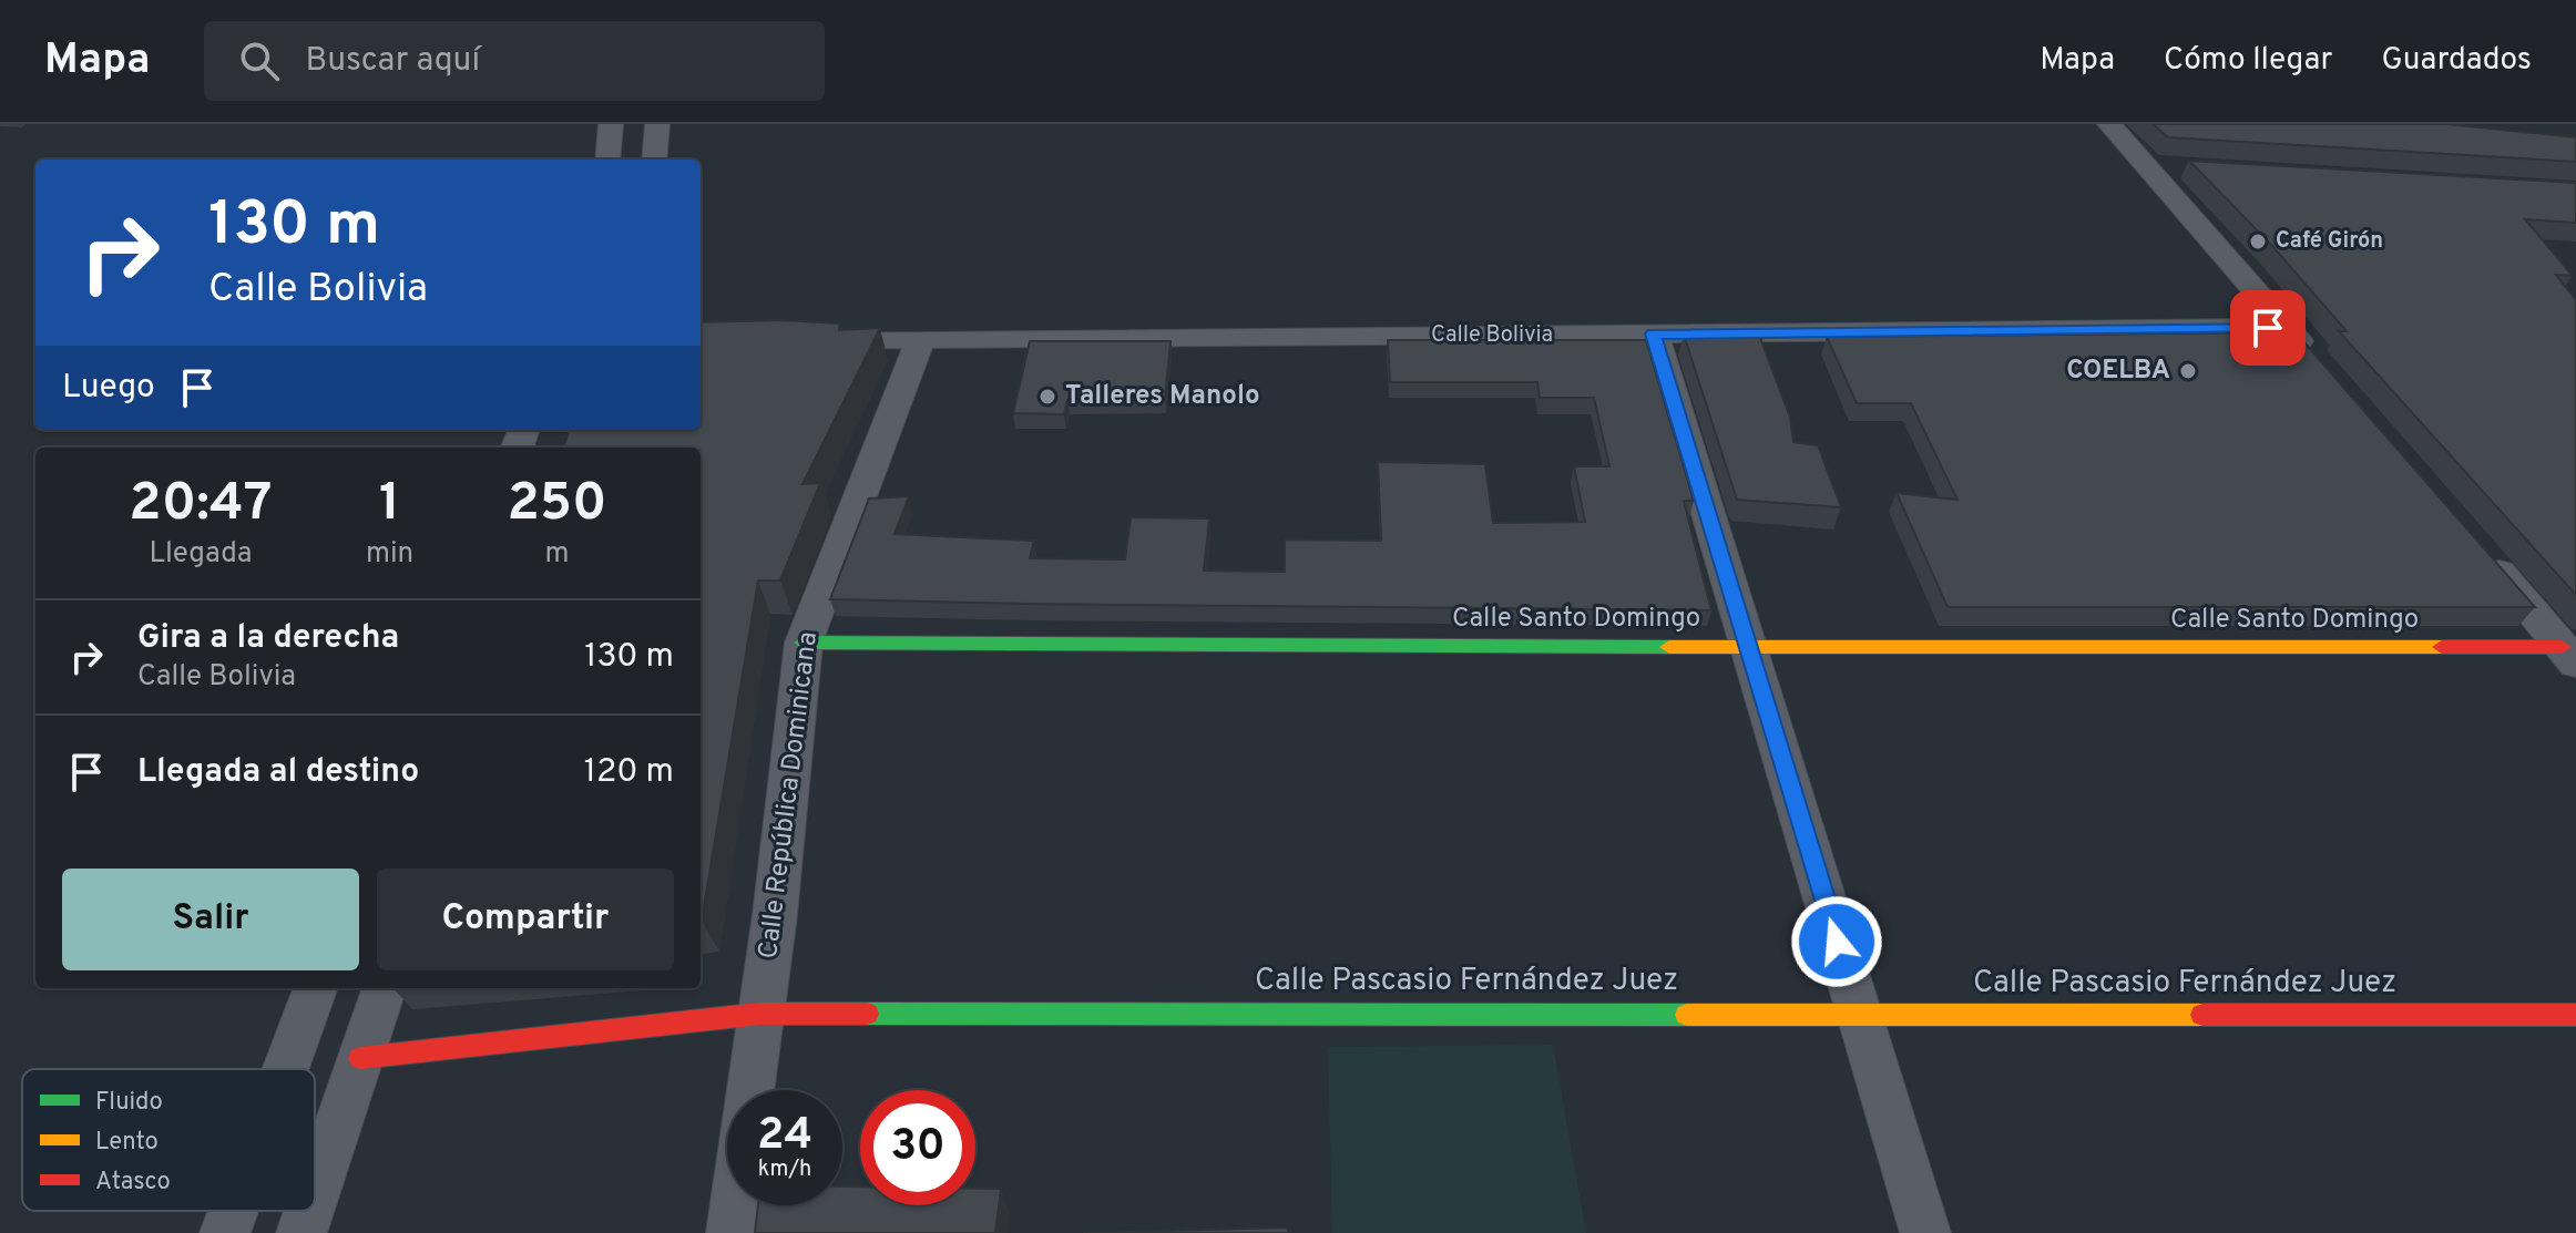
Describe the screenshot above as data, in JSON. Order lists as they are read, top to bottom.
{
  "streets": {
    "street": [
      "Calle Bolivia",
      "Calle Santo Domingo",
      "Calle República Dominicana",
      "Calle Pascasio Fernández Juez"
    ]
  },
  "crossings": [
    ["Calle Bolivia", "Calle República Dominicana"],
    ["Calle Santo Domingo", "Calle República Dominicana"],
    ["Calle República Dominicana", "Calle Pascasio Fernández Juez"]
  ],
  "places": ["Café Girón", "COELBA", "Talleres Manolo"],
  "legend": ["Fluido", "Lento", "Atasco"],
  "page": {
    "header": "Mapa",
    "search": "Buscar aquí",
    "nav": ["Mapa", "Cómo llegar", "Guardados"],
    "turn": ["130 m", "Calle Bolivia"],
    "then": "Luego",
    "eta": [
      "20:47",
      "Llegada",
      "1",
      "min",
      "250",
      "m"
    ],
    "list": [
      {
        "name": "Gira a la derecha",
        "note": "Calle Bolivia",
        "value": "130 m"
      },
      {
        "name": "Llegada al destino",
        "value": "120 m"
      }
    ],
    "buttons": ["Salir", "Compartir"],
    "speed": "24 km/h",
    "limit": "30"
  }
}
